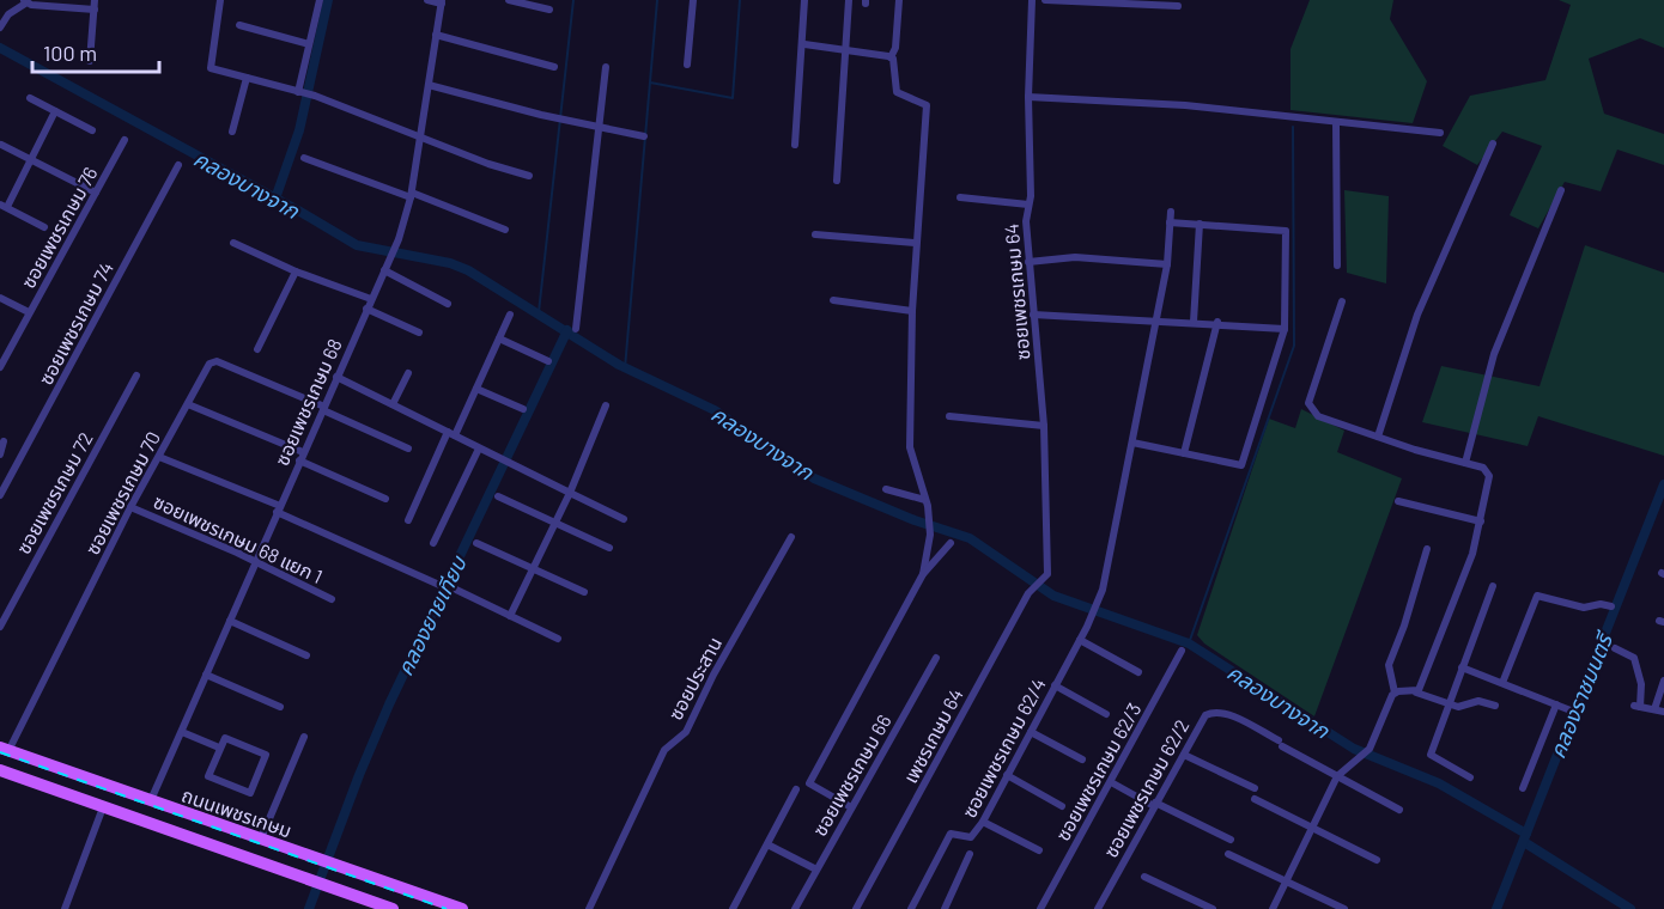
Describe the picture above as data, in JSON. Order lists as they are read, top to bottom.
{
  "streets": {
    "main road": ["ถนนเพชรเกษม"],
    "street": [
      "ซอยเพชรเกษม 76",
      "ซอยเพชรเกษม 64",
      "ซอยเพชรเกษม 74",
      "ซอยเพชรเกษม 68",
      "ซอยเพชรเกษม 72",
      "ซอยเพชรเกษม 70",
      "ซอยเพชรเกษม 68 แยก 1",
      "ซอยประสาน",
      "เพชรเกษม 64",
      "ซอยเพชรเกษม 62/4",
      "ซอยเพชรเกษม 62/3",
      "ซอยเพชรเกษม 66",
      "ซอยเพชรเกษม 62/2"
    ]
  },
  "crossings": [
    ["ซอยเพชรเกษม 64", "เพชรเกษม 64"],
    ["ซอยเพชรเกษม 68", "ซอยเพชรเกษม 70"],
    ["ซอยเพชรเกษม 68", "ซอยเพชรเกษม 68 แยก 1"],
    ["ซอยเพชรเกษม 68", "ถนนเพชรเกษม"],
    ["ซอยเพชรเกษม 70", "ซอยเพชรเกษม 68 แยก 1"],
    ["ซอยเพชรเกษม 70", "ถนนเพชรเกษม"]
  ],
  "water": ["คลองบางจาก", "คลองยายเทียบ", "คลองราชมนตรี"],
  "scale_bar": "100 m"
}
